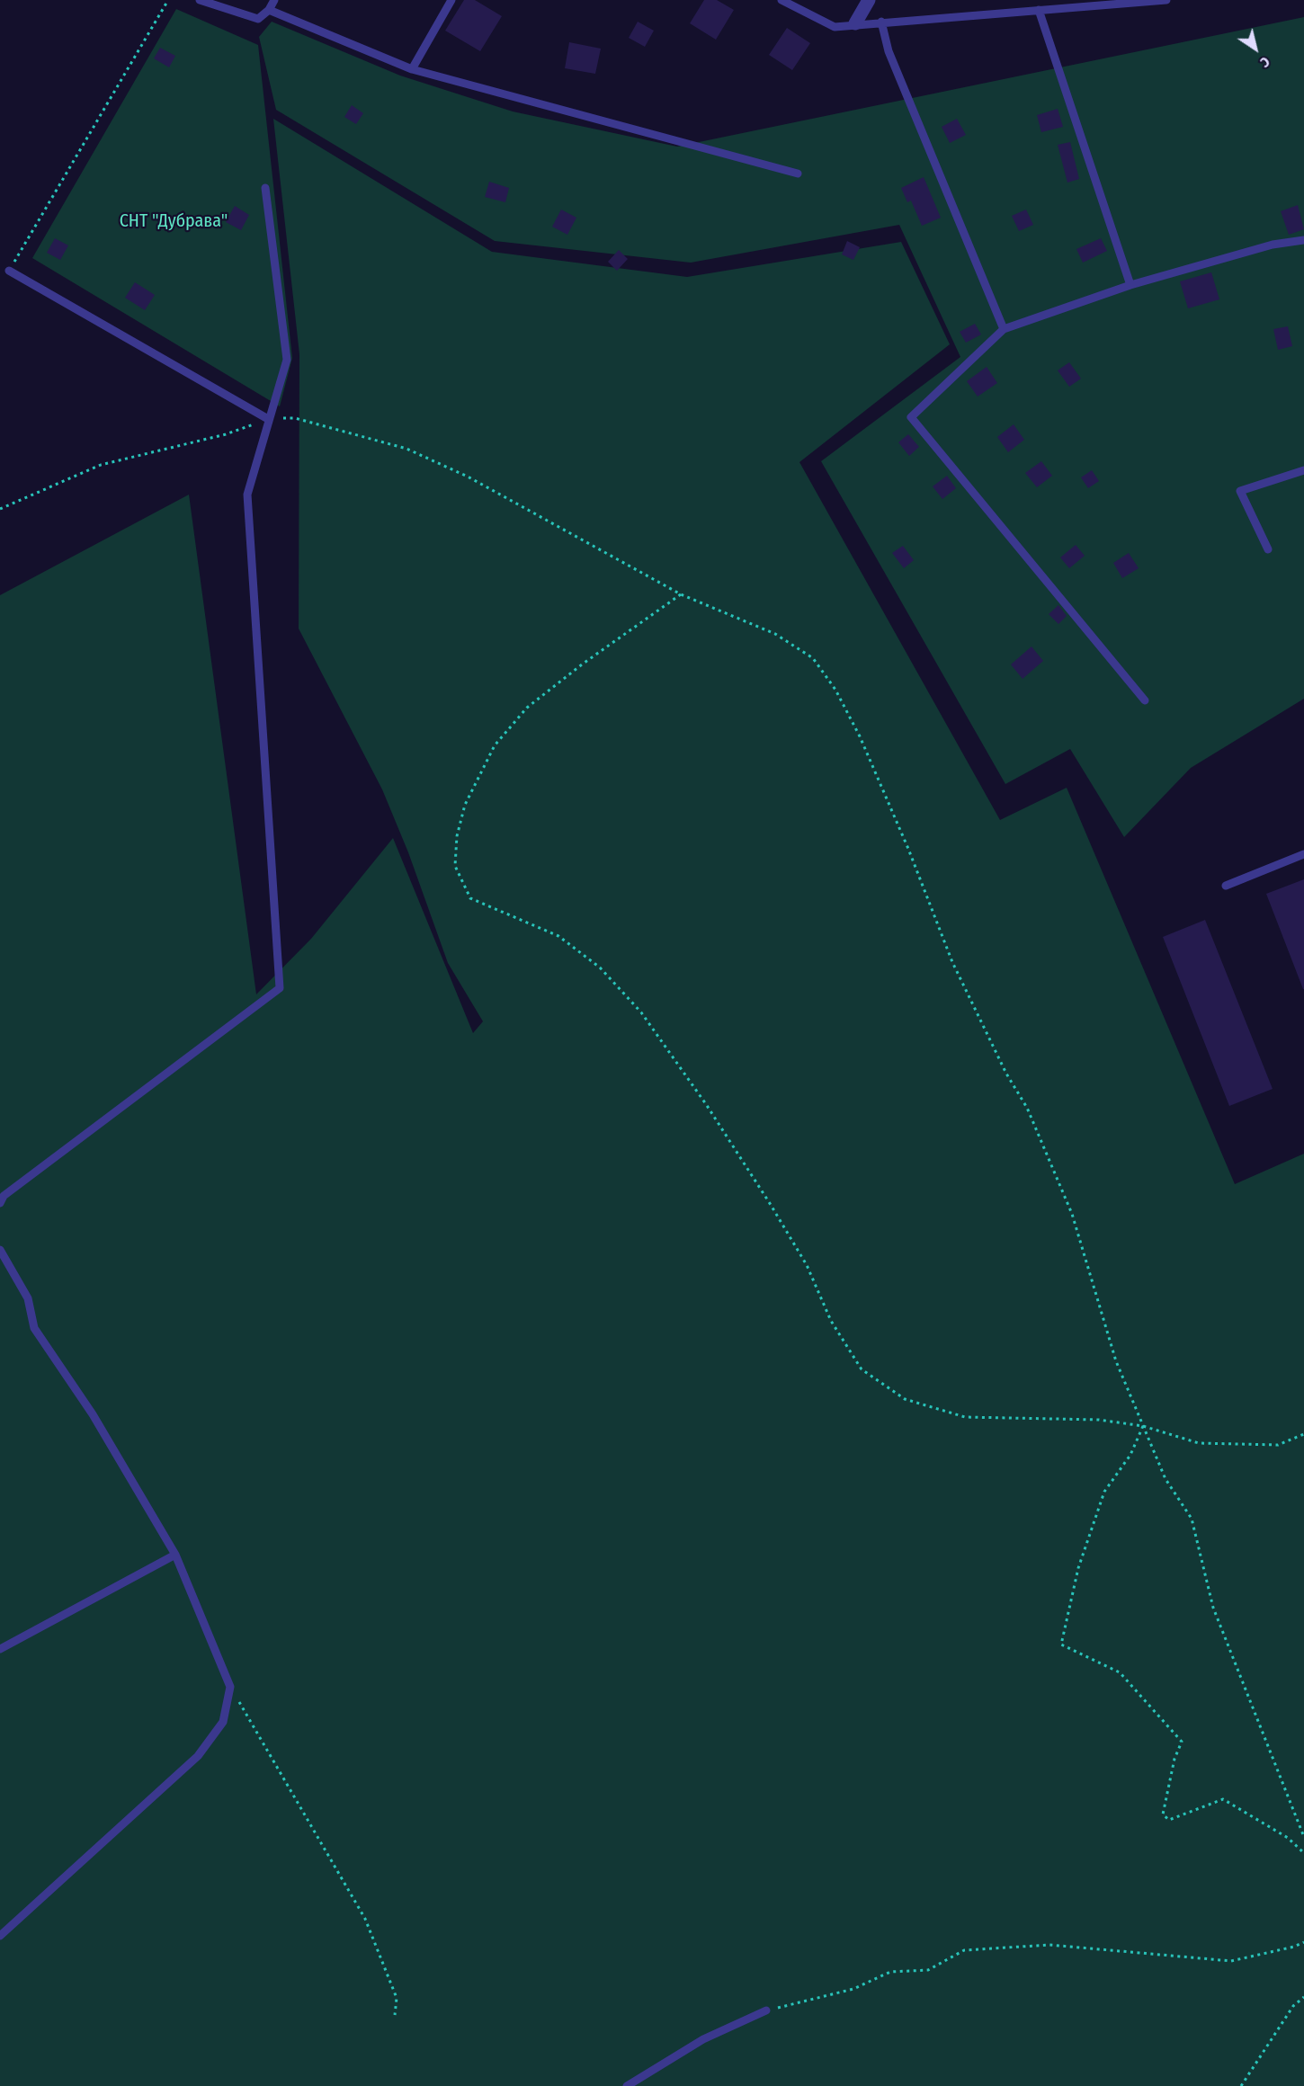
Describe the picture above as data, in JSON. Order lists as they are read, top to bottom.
{
  "parks": ["СНТ \"Дубрава\""],
  "north": "bottom right"
}
